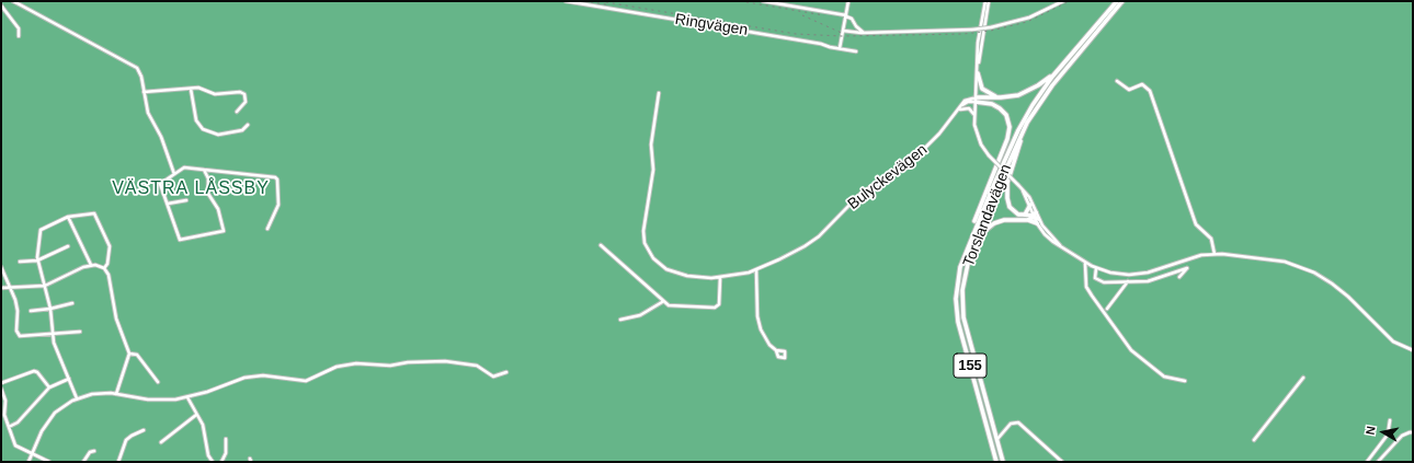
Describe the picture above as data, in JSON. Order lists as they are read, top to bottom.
{
  "streets": {
    "main road": ["Torslandavägen", "155"],
    "street": ["Ringvägen", "Bulyckevägen"]
  },
  "districts": ["VÄSTRA LÅSSBY"],
  "north": "left"
}
